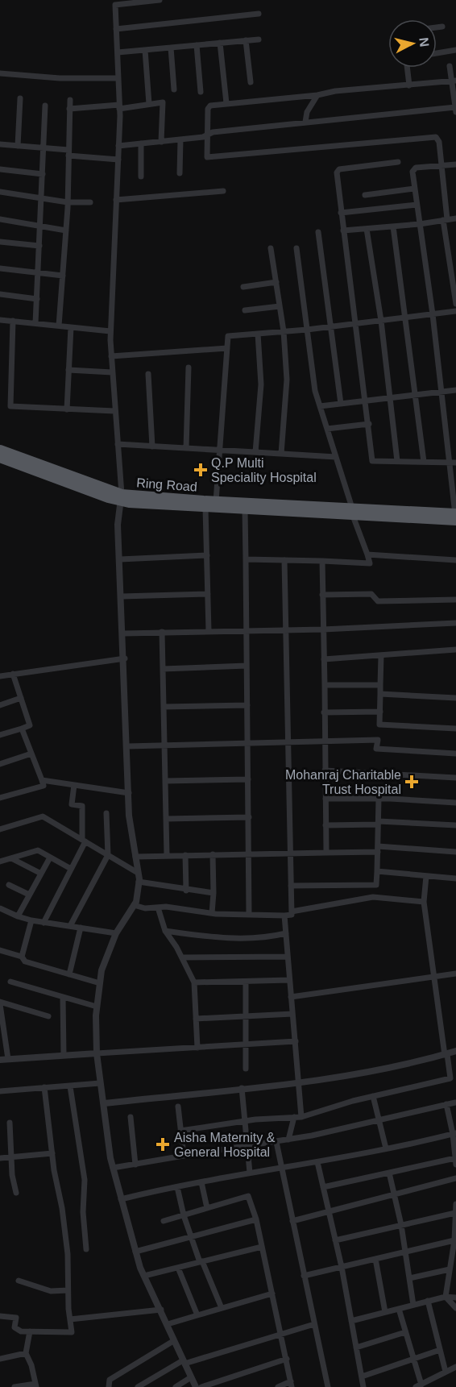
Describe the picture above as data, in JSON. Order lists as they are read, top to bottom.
{
  "streets": {
    "highway": ["Ring Road"]
  },
  "places": {
    "health": ["Q.P Multi Speciality Hospital", "Mohanraj Charitable Trust Hospital", "Aisha Maternity & General Hospital"]
  },
  "north": "right"
}
